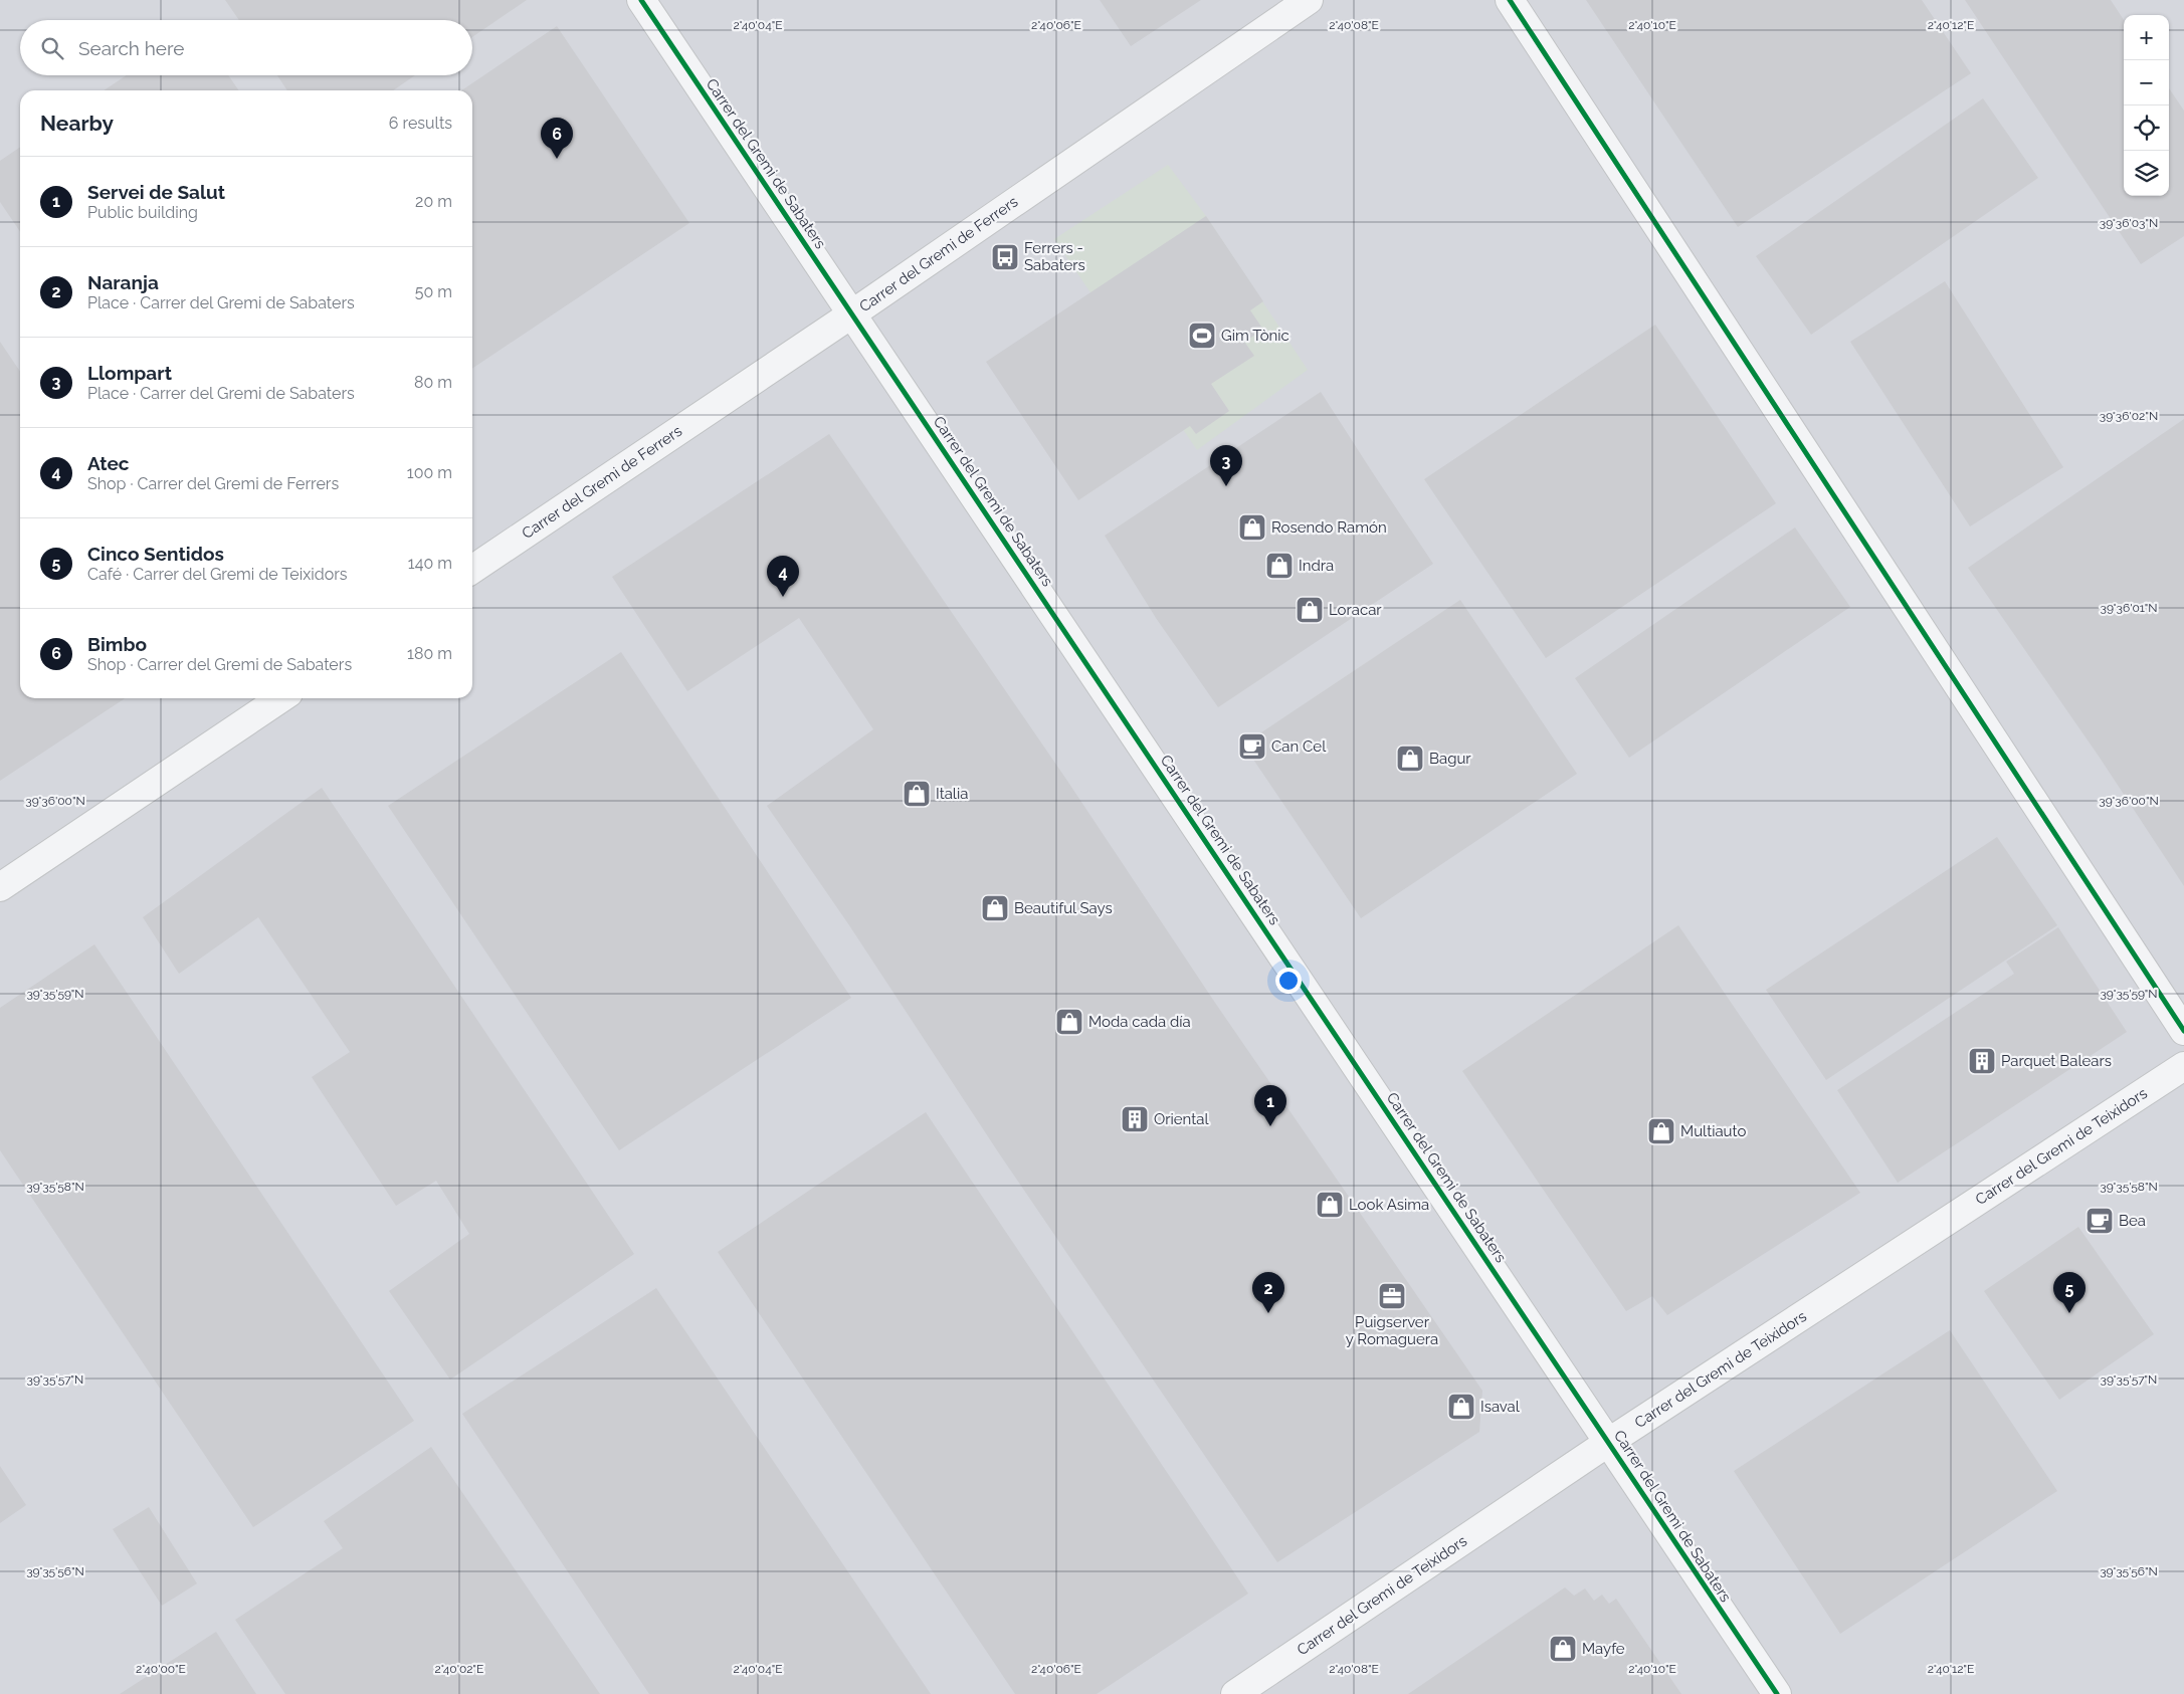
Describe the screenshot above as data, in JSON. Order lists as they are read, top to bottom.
{
  "streets": {
    "street": ["Carrer del Gremi de Sabaters", "Carrer del Gremi de Ferrers", "Carrer del Gremi de Teixidors"]
  },
  "crossings": [
    ["Carrer del Gremi de Sabaters", "Carrer del Gremi de Ferrers"],
    ["Carrer del Gremi de Sabaters", "Carrer del Gremi de Teixidors"]
  ],
  "places": {
    "bus stop": ["Ferrers - Sabaters"],
    "sports": ["Gim Tònic"],
    "shop": [
      "Rosendo Ramón",
      "Indra",
      "Loracar",
      "Bagur",
      "Italia",
      "Beautiful Says",
      "Moda cada día",
      "Multiauto",
      "Look Asima",
      "Isaval",
      "Mayfe"
    ],
    "cafe": ["Can Cel", "Bea"],
    "building": ["Parquet Balears", "Oriental"],
    "office": ["Puigserver y Romaguera"]
  },
  "page": {
    "map_buttons": ["+", "−"],
    "search": "Search here",
    "heading": ["Nearby", "6 results"],
    "pins": [
      "6",
      "3",
      "4",
      "1",
      "2",
      "5"
    ],
    "list": [
      {
        "mark": "1",
        "name": "Servei de Salut",
        "note": "Public building",
        "value": "20 m"
      },
      {
        "mark": "2",
        "name": "Naranja",
        "note": "Place · Carrer del Gremi de Sabaters",
        "value": "50 m"
      },
      {
        "mark": "3",
        "name": "Llompart",
        "note": "Place · Carrer del Gremi de Sabaters",
        "value": "80 m"
      },
      {
        "mark": "4",
        "name": "Atec",
        "note": "Shop · Carrer del Gremi de Ferrers",
        "value": "100 m"
      },
      {
        "mark": "5",
        "name": "Cinco Sentidos",
        "note": "Café · Carrer del Gremi de Teixidors",
        "value": "140 m"
      },
      {
        "mark": "6",
        "name": "Bimbo",
        "note": "Shop · Carrer del Gremi de Sabaters",
        "value": "180 m"
      }
    ]
  },
  "coordinates": [
    "2°40'04\"E",
    "2°40'06\"E",
    "2°40'08\"E",
    "2°40'10\"E",
    "2°40'12\"E",
    "39°36'03\"N",
    "39°36'02\"N",
    "39°36'01\"N",
    "39°36'00\"N",
    "39°35'59\"N",
    "39°35'58\"N",
    "39°35'57\"N",
    "39°35'56\"N",
    "2°40'00\"E",
    "2°40'02\"E"
  ]
}
